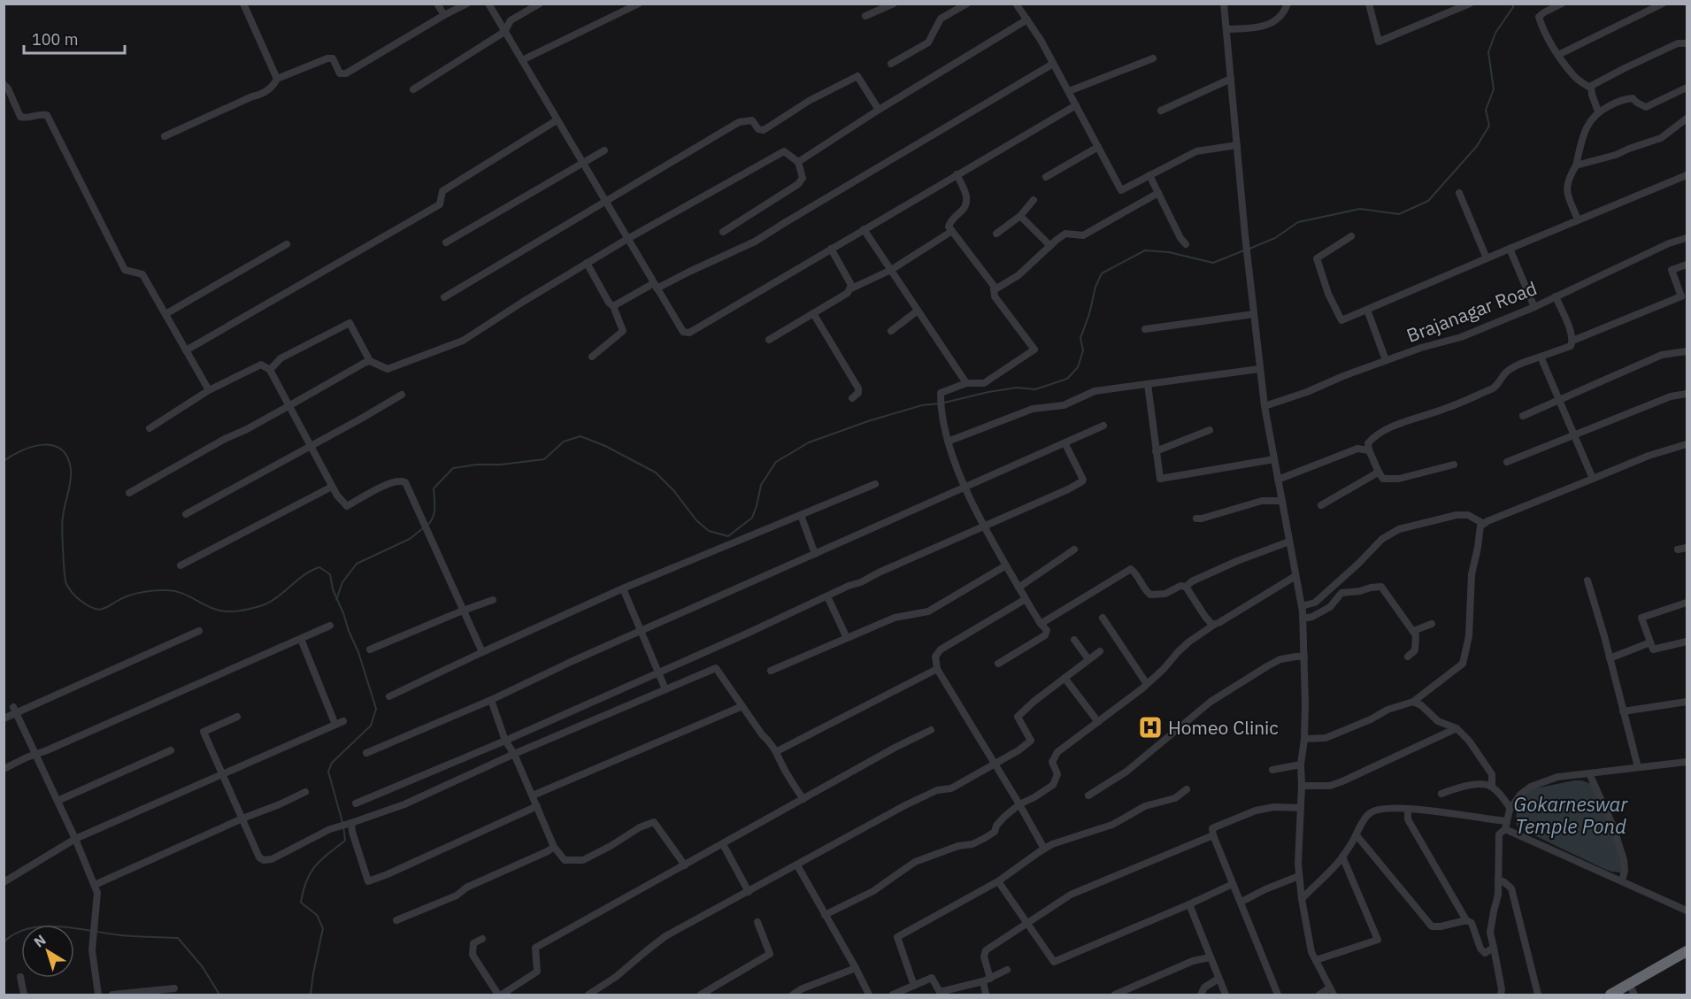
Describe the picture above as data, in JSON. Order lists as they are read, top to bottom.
{
  "streets": {
    "street": ["Brajanagar Road"]
  },
  "water": ["Gokarneswar Temple Pond"],
  "places": {
    "hospital": ["Homeo Clinic"]
  },
  "scale_bar": "100 m",
  "north": "top left"
}
